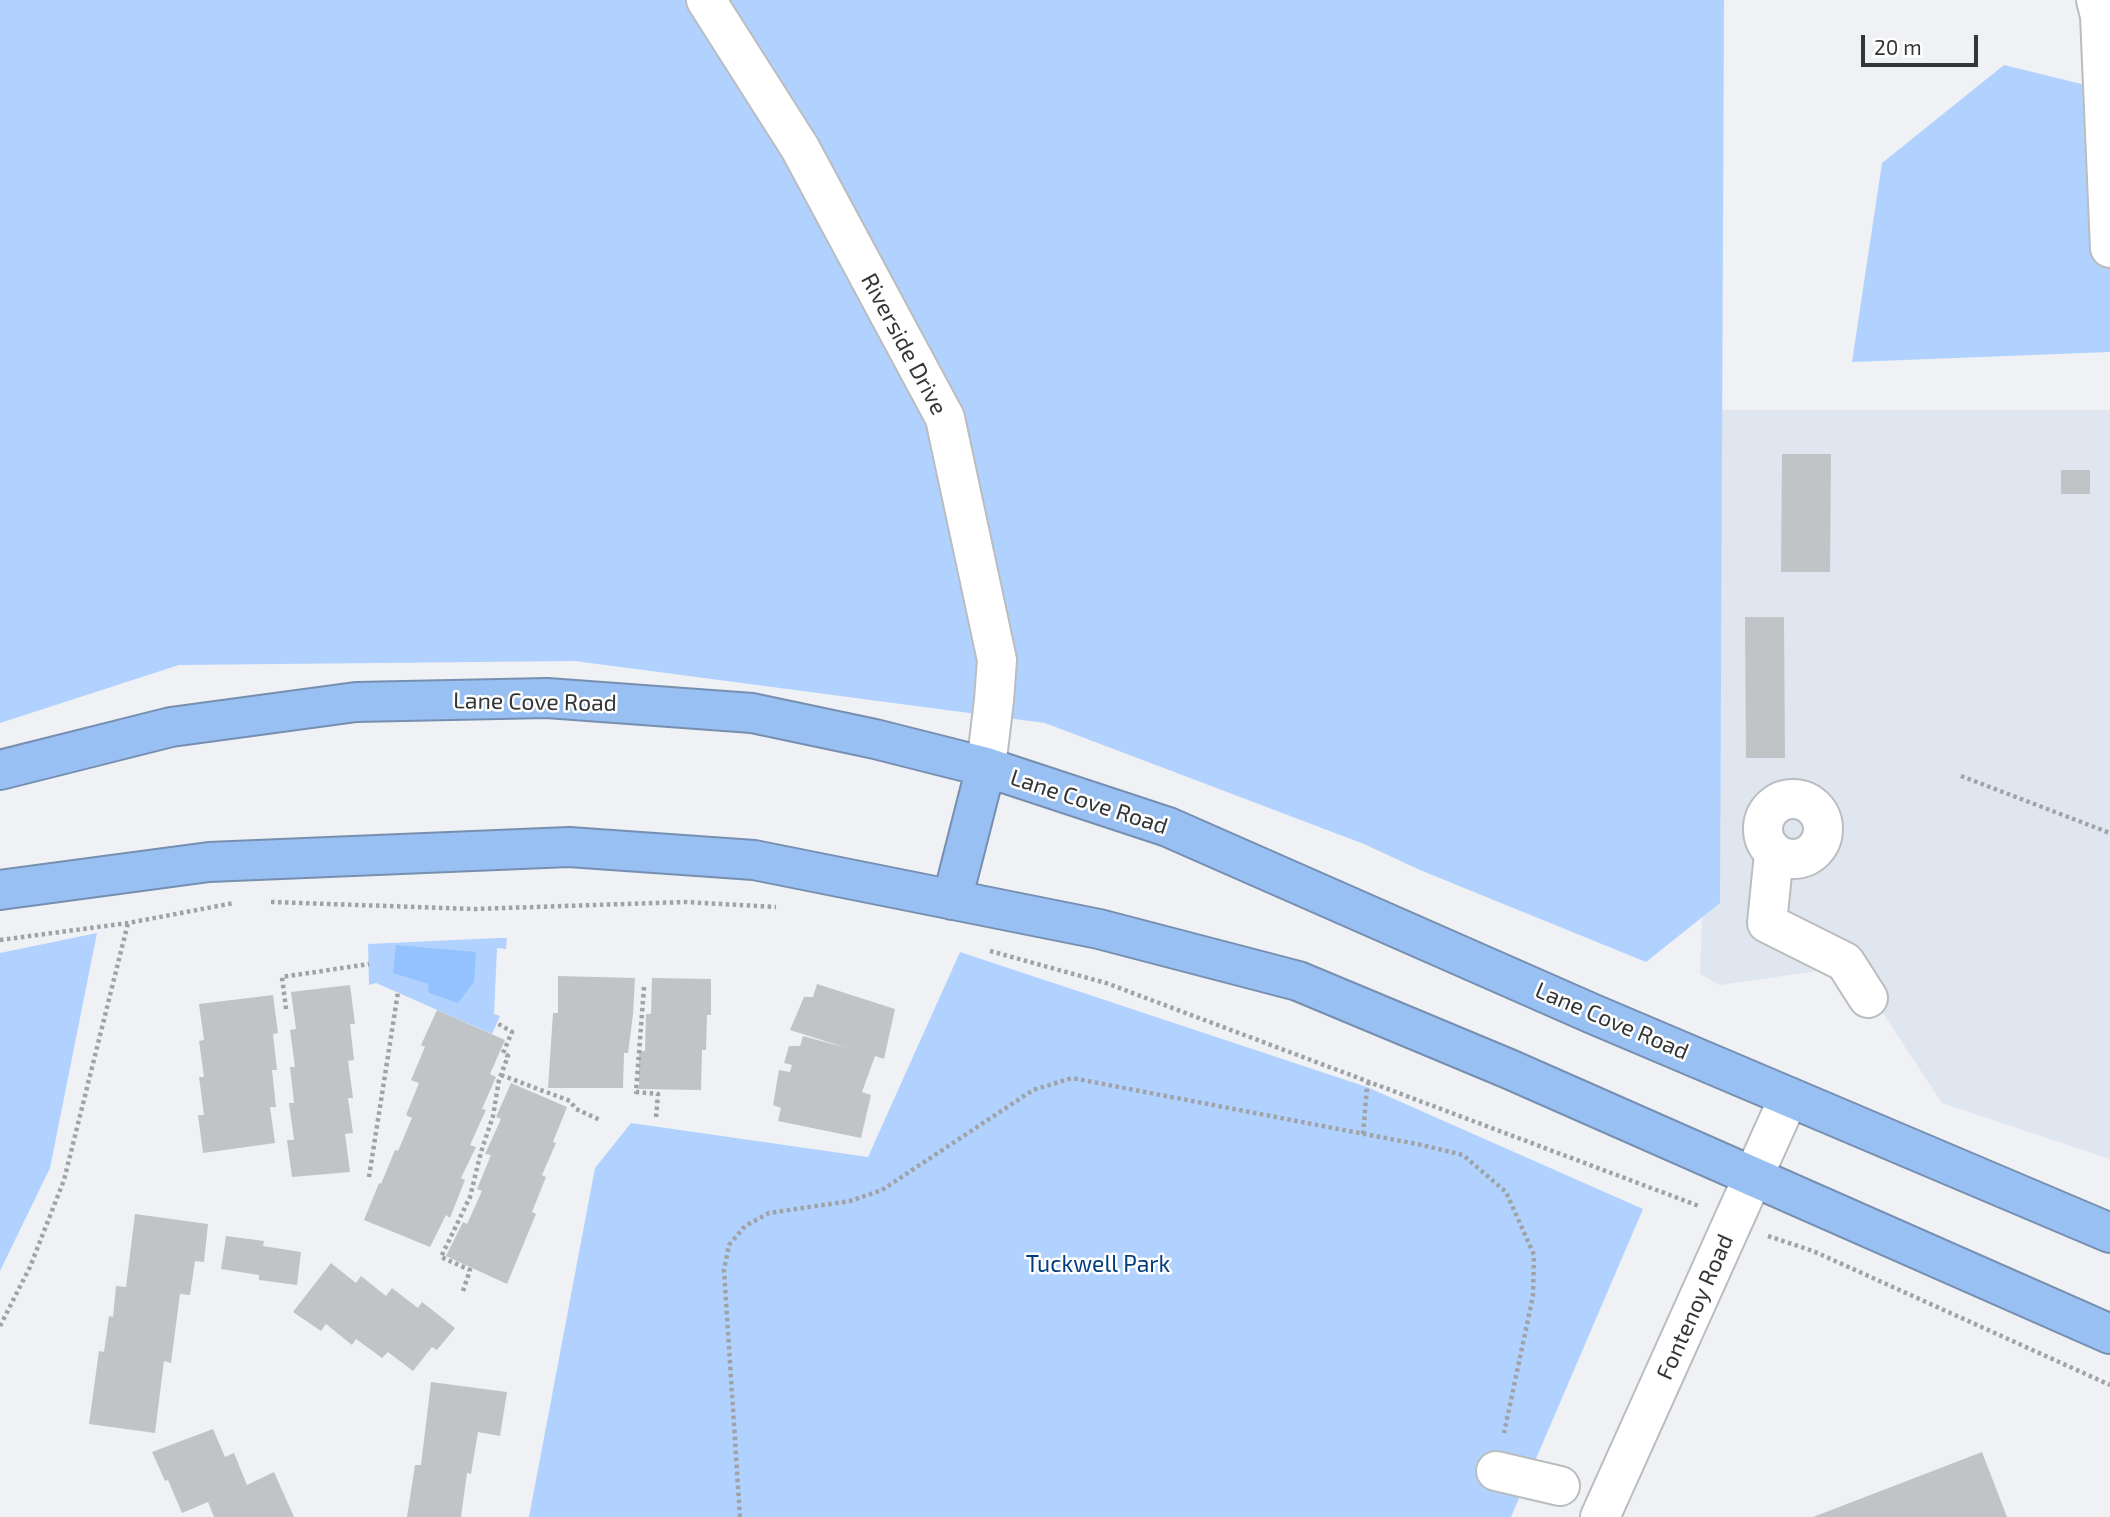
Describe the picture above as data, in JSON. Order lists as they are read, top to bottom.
{
  "streets": {
    "highway": ["Lane Cove Road"],
    "street": ["Riverside Drive", "Fontenoy Road"]
  },
  "crossings": [
    ["Riverside Drive", "Lane Cove Road"],
    ["Lane Cove Road", "Fontenoy Road"]
  ],
  "parks": ["Tuckwell Park"],
  "scale_bar": "20 m"
}
